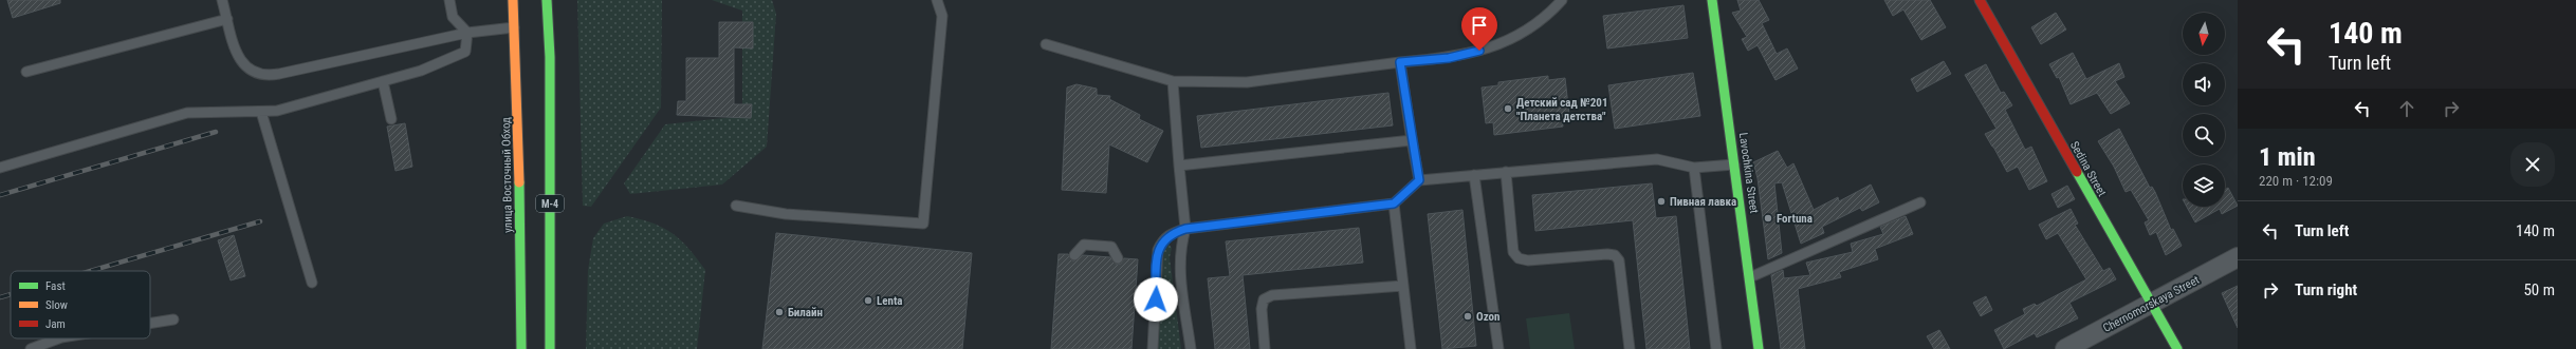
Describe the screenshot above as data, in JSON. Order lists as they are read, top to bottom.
{
  "streets": {
    "main road": [
      "Sedina Street",
      "Lavochkina Street",
      "улица Восточный Обход",
      "М-4"
    ],
    "street": ["Chernomorskaya Street"]
  },
  "crossings": [
    ["Sedina Street", "Chernomorskaya Street"]
  ],
  "places": [
    "Детский сад №201 \"Планета детства\"",
    "Пивная лавка",
    "Fortuna",
    "Lenta",
    "Билайн",
    "Ozon"
  ],
  "legend": ["Fast", "Slow", "Jam"],
  "north": "bottom",
  "page": {
    "turn": ["140 m", "Turn left"],
    "heading": ["1 min", "220 m · 12:09"],
    "list": [
      {
        "name": "Turn left",
        "value": "140 m"
      },
      {
        "name": "Turn right",
        "value": "50 m"
      }
    ]
  }
}
